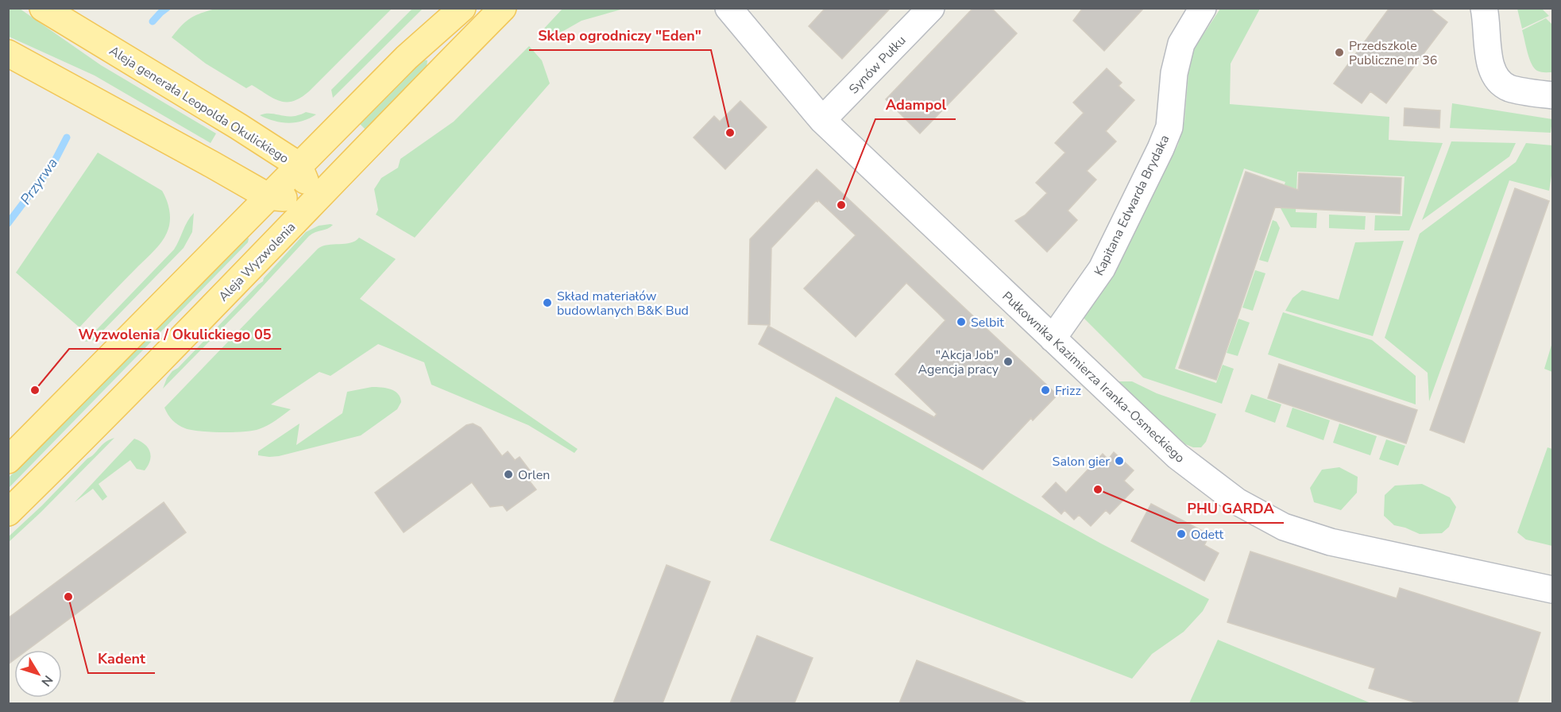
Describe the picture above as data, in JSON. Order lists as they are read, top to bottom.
{
  "streets": {
    "main road": ["Aleja generała Leopolda Okulickiego", "Aleja Wyzwolenia"],
    "street": ["Synów Pułku", "Kapitana Edwarda Brydaka", "Pułkownika Kazimierza Iranka-Osmeckiego"]
  },
  "crossings": [
    ["Synów Pułku", "Pułkownika Kazimierza Iranka-Osmeckiego"],
    ["Aleja generała Leopolda Okulickiego", "Aleja Wyzwolenia"],
    ["Kapitana Edwarda Brydaka", "Pułkownika Kazimierza Iranka-Osmeckiego"]
  ],
  "water": ["Przyrwa"],
  "places": [
    "Przedszkole Publiczne nr 36",
    "Sklep ogrodniczy \"Eden\"",
    "Adampol",
    "Skład materiałów budowlanych B&K Bud",
    "Selbit",
    "\"Akcja Job\" Agencja pracy",
    "Wyzwolenia / Okulickiego 05",
    "Frizz",
    "Salon gier",
    "Orlen",
    "PHU GARDA",
    "Odett",
    "Kadent"
  ],
  "north": "bottom right"
}
